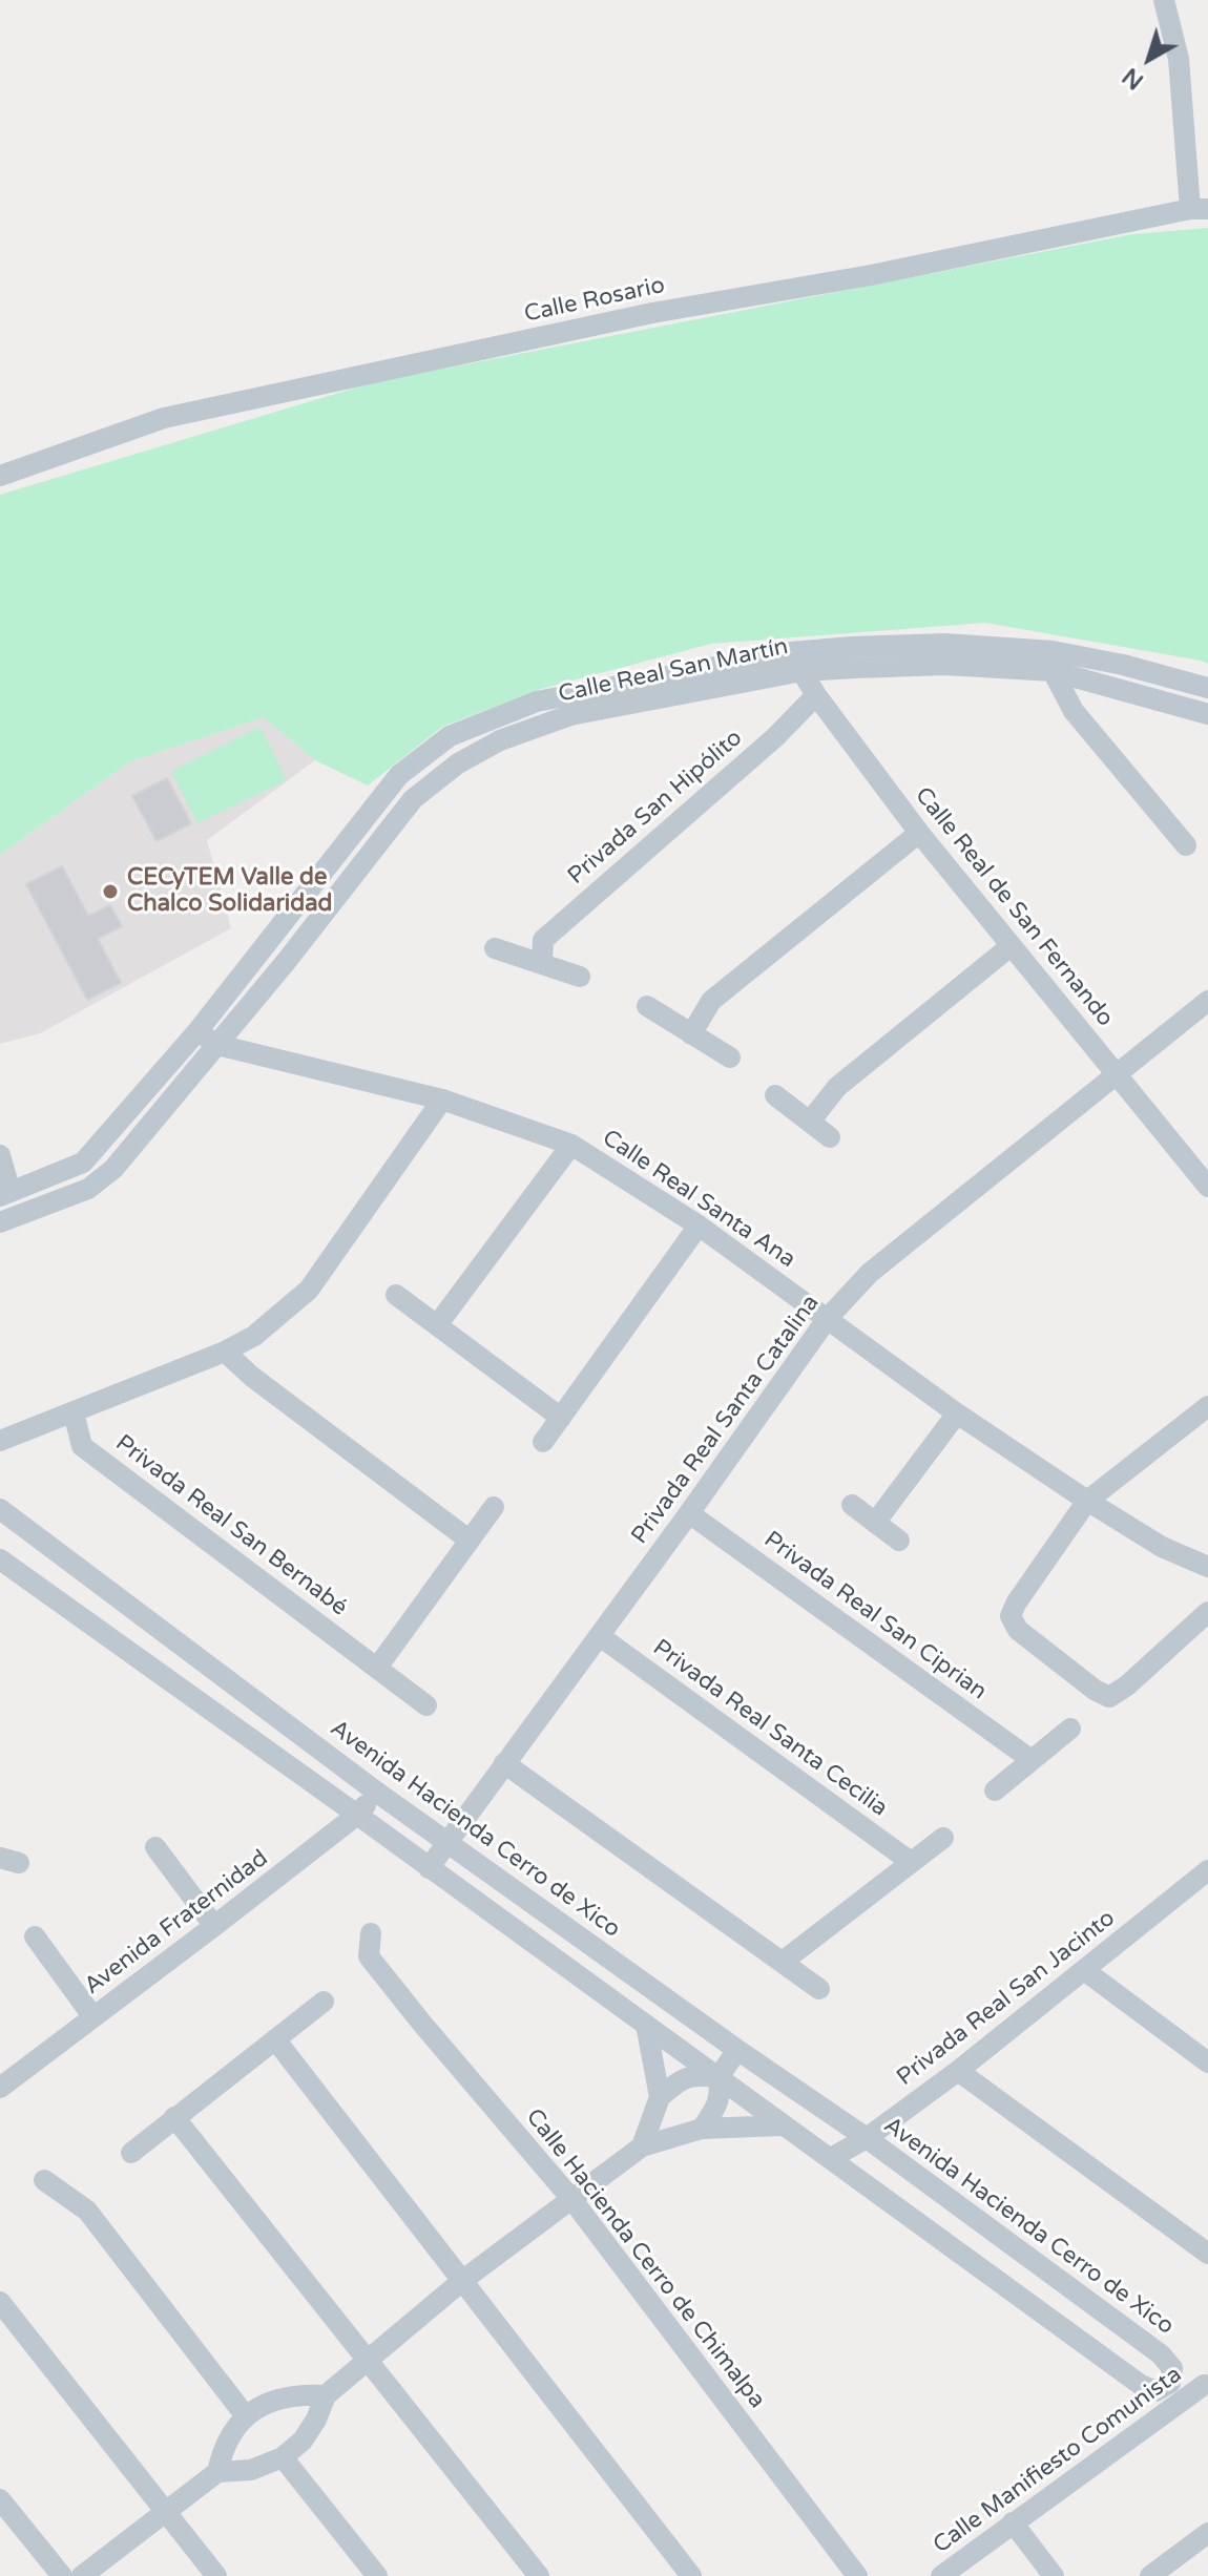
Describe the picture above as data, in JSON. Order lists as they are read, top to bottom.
{
  "streets": {
    "street": [
      "Calle Rosario",
      "Calle Real San Martín",
      "Privada San Hipólito",
      "Calle Real de San Fernando",
      "Calle Real Santa Ana",
      "Privada Real Santa Catalina",
      "Privada Real San Bernabé",
      "Privada Real San Ciprian",
      "Privada Real Santa Cecilia",
      "Avenida Hacienda Cerro de Xico",
      "Avenida Fraternidad",
      "Privada Real San Jacinto",
      "Calle Hacienda Cerro de Chimalpa",
      "Calle Manifiesto Comunista"
    ]
  },
  "crossings": [
    ["Calle Real San Martín", "Calle Real de San Fernando"],
    ["Calle Real San Martín", "Calle Real Santa Ana"],
    ["Privada San Hipólito", "Calle Real de San Fernando"],
    ["Calle Real de San Fernando", "Privada Real Santa Catalina"],
    ["Calle Real Santa Ana", "Privada Real Santa Catalina"],
    ["Privada Real Santa Catalina", "Privada Real San Ciprian"],
    ["Privada Real Santa Catalina", "Privada Real Santa Cecilia"],
    ["Privada Real Santa Catalina", "Avenida Hacienda Cerro de Xico"],
    ["Avenida Hacienda Cerro de Xico", "Avenida Fraternidad"],
    ["Avenida Hacienda Cerro de Xico", "Privada Real San Jacinto"]
  ],
  "places": ["CECyTEM Valle de Chalco Solidaridad"],
  "north": "bottom left"
}
